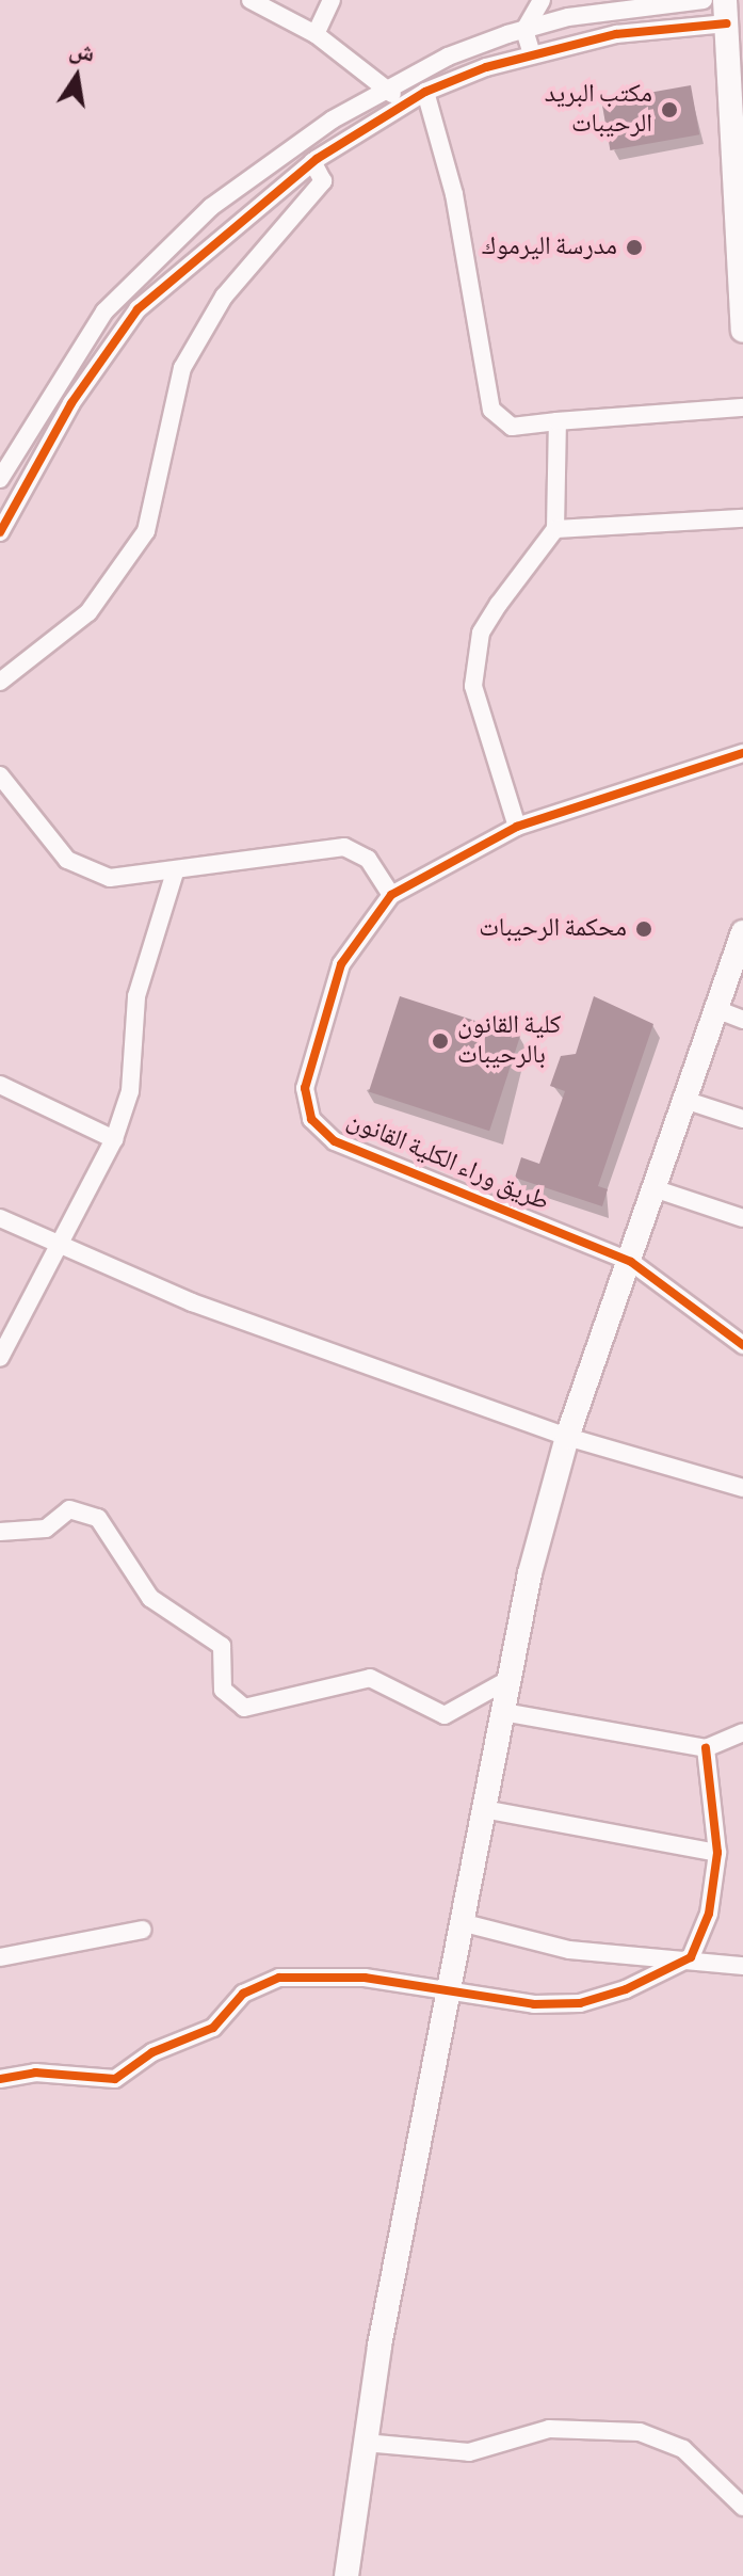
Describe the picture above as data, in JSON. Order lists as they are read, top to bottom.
{
  "streets": {
    "street": ["طريق وراء الكلية القانون"]
  },
  "places": [
    "مكتب البريد الرحيبات",
    "مدرسة اليرموك",
    "محكمة الرحيبات",
    "كلية القانون بالرحيبات"
  ],
  "north": "top"
}
